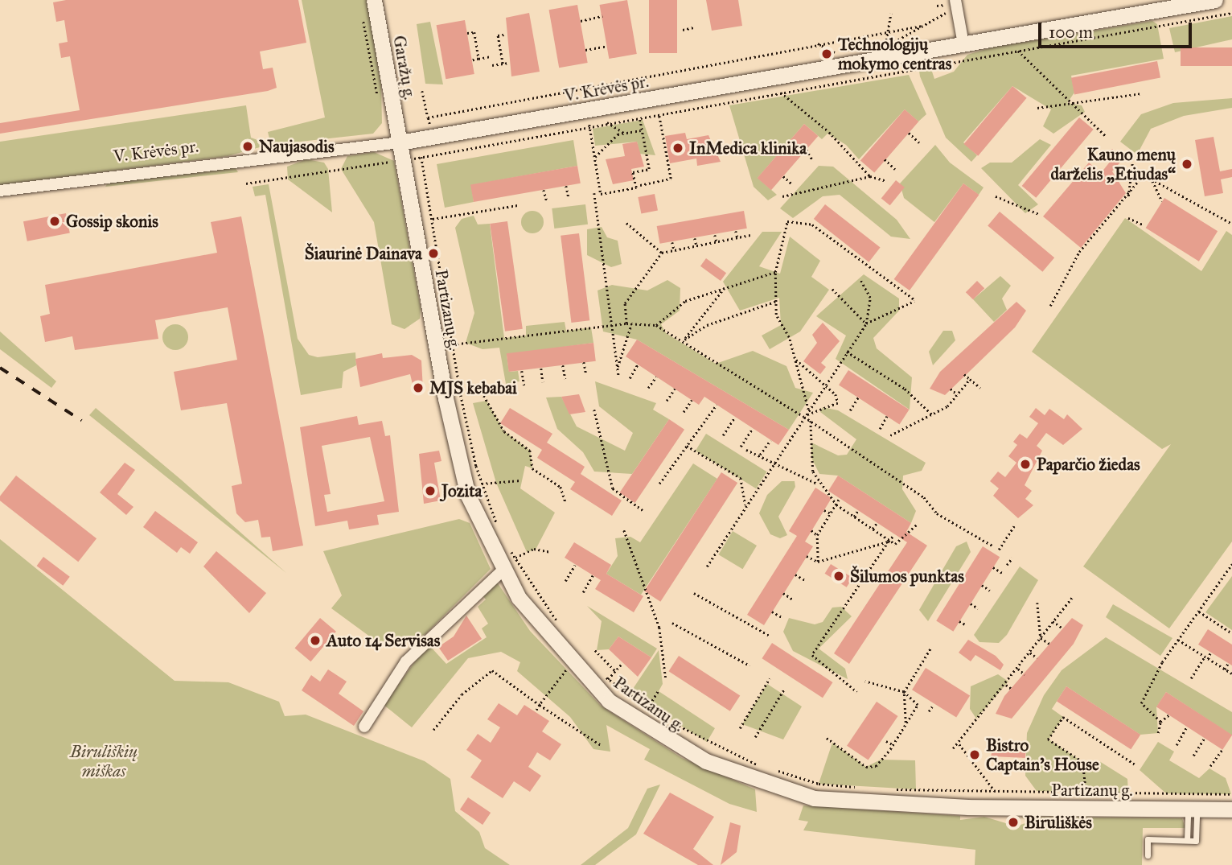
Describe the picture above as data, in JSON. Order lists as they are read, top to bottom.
{
  "streets": {
    "street": ["Garažų g.", "V. Krėvės pr.", "Partizanų g."]
  },
  "crossings": [
    ["Garažų g.", "V. Krėvės pr."],
    ["Garažų g.", "Partizanų g."],
    ["V. Krėvės pr.", "Partizanų g."]
  ],
  "parks": ["Biruliškių miškas"],
  "places": [
    "Technologijų mokymo centras",
    "Naujasodis",
    "InMedica klinika",
    "Kauno menų darželis „Etiudas“",
    "Gossip skonis",
    "Šiaurinė Dainava",
    "MJS kebabai",
    "Paparčio žiedas",
    "Jozita",
    "Šilumos punktas",
    "Auto 14 Servisas",
    "Bistro Captain's House",
    "Biruliškės"
  ],
  "scale_bar": "100 m"
}
